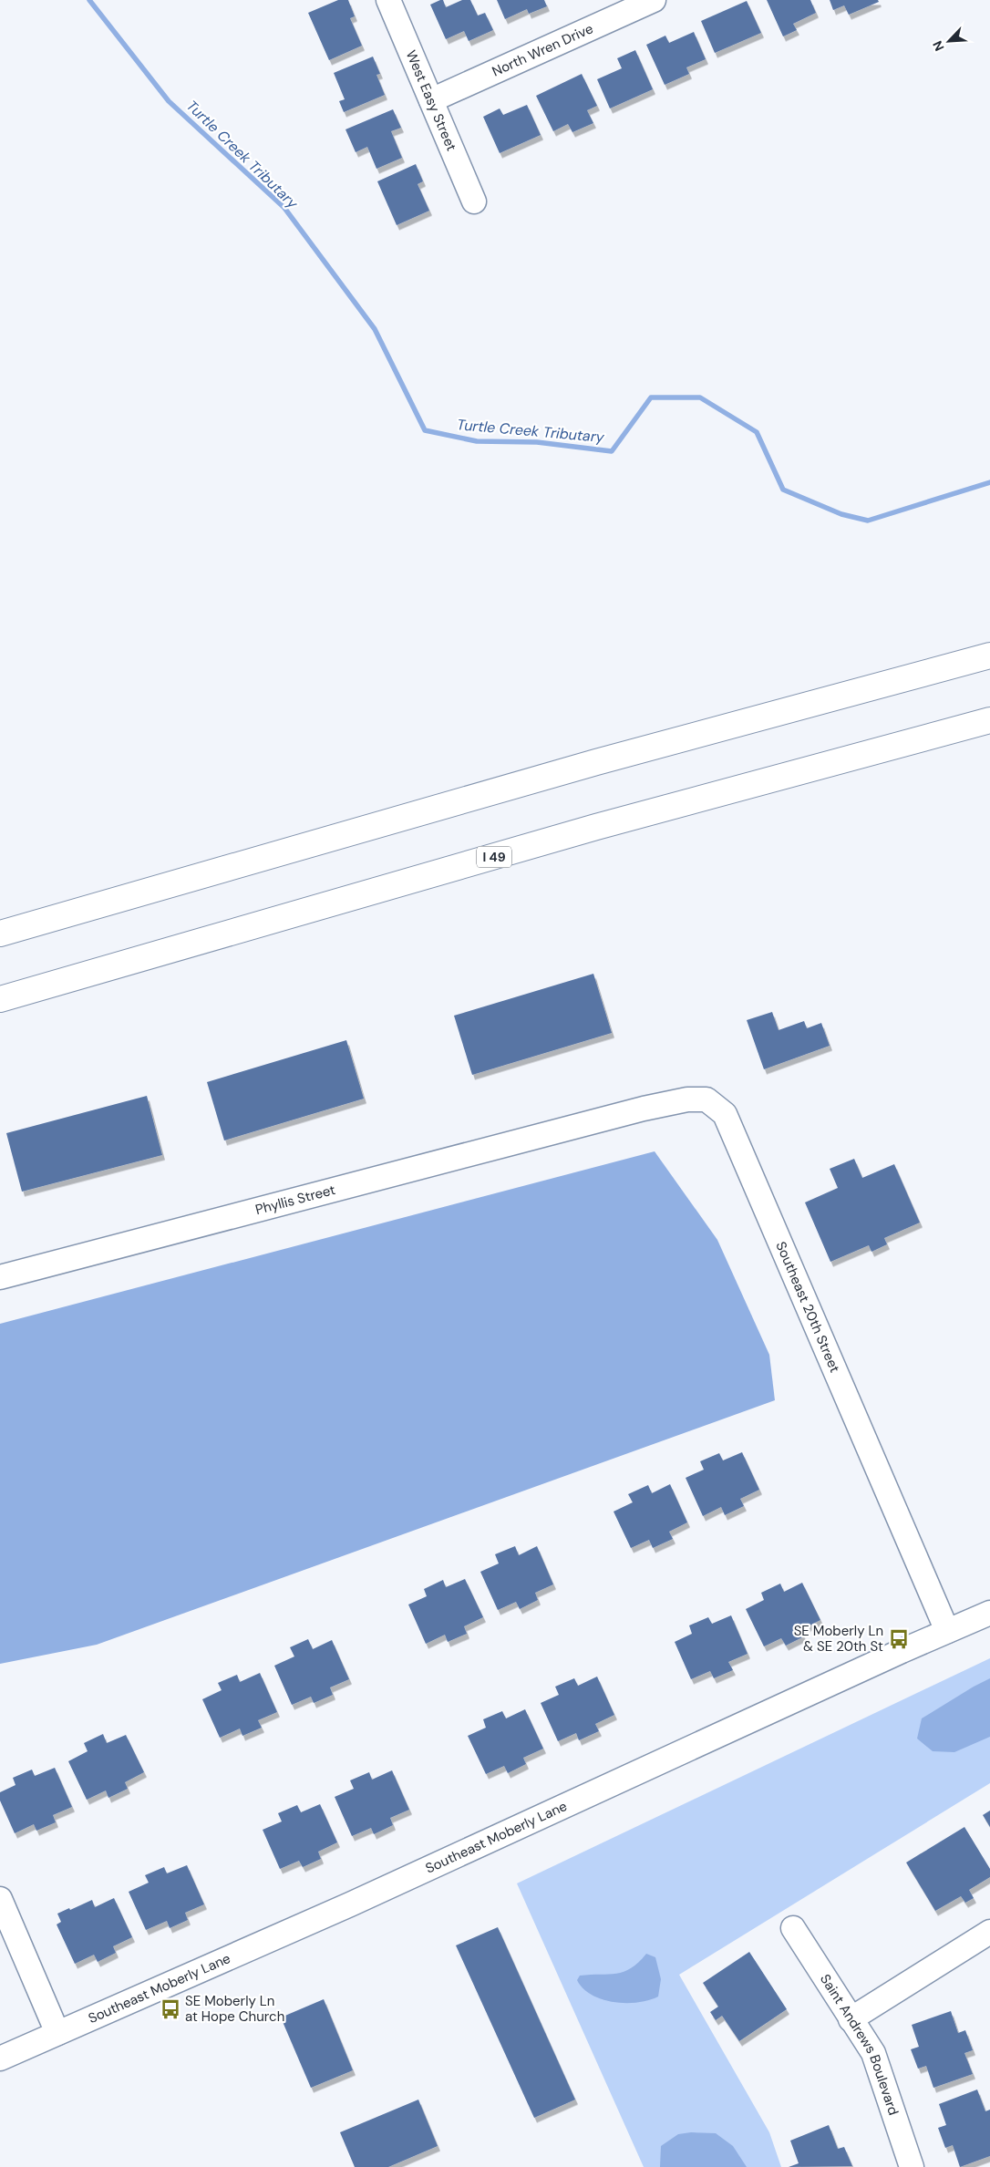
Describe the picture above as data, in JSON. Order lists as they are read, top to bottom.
{
  "streets": {
    "highway": ["I 49"],
    "street": [
      "North Wren Drive",
      "West Easy Street",
      "Phyllis Street",
      "Southeast 20th Street",
      "Southeast Moberly Lane",
      "Saint Andrews Boulevard"
    ]
  },
  "crossings": [
    ["North Wren Drive", "West Easy Street"],
    ["Phyllis Street", "Southeast 20th Street"],
    ["Southeast 20th Street", "Southeast Moberly Lane"]
  ],
  "water": ["Turtle Creek Tributary"],
  "places": {
    "bus stop": ["SE Moberly Ln & SE 20th St", "SE Moberly Ln at Hope Church"]
  },
  "north": "bottom left"
}
